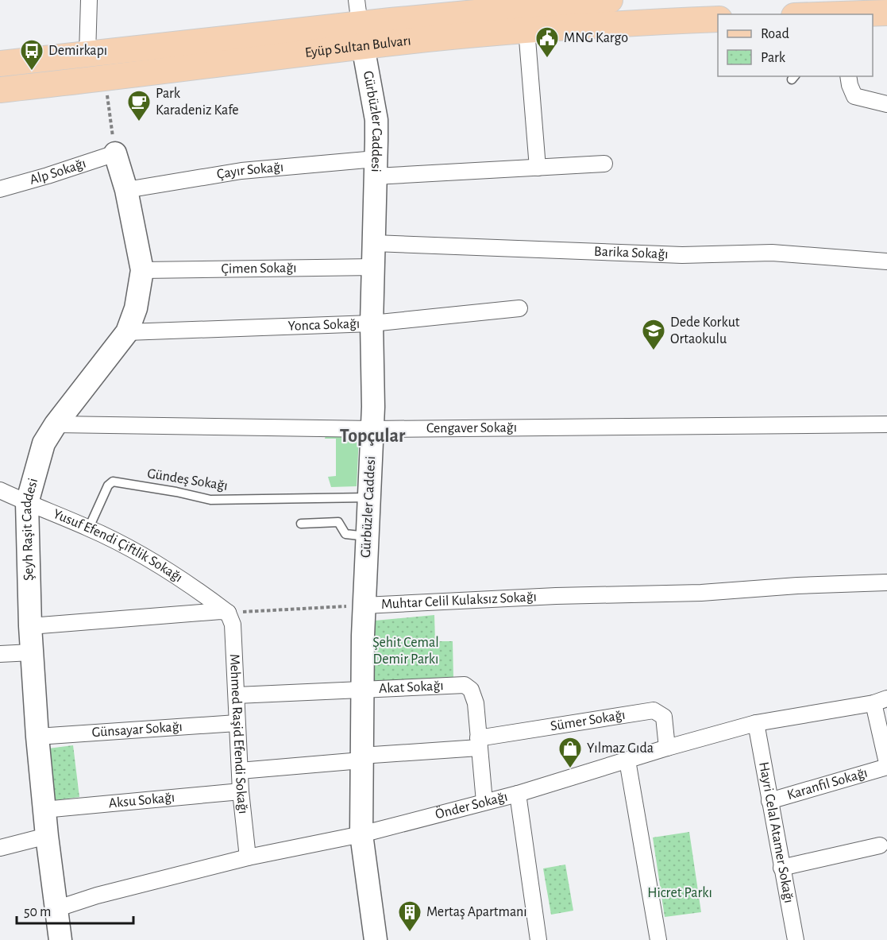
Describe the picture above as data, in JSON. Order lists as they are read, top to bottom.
{
  "streets": {
    "main road": ["Eyüp Sultan Bulvarı"],
    "street": [
      "Gürbüzler Caddesi",
      "Çayır Sokağı",
      "Alp Sokağı",
      "Barika Sokağı",
      "Çimen Sokağı",
      "Yonca Sokağı",
      "Cengaver Sokağı",
      "Şeyh Raşit Caddesi",
      "Yusuf Efendi Çiftlik Sokağı",
      "Muhtar Celil Kulaksız Sokağı",
      "Akat Sokağı",
      "Sümer Sokağı",
      "Günsayar Sokağı",
      "Mehmed Raşid Efendi Sokağı",
      "Karanfil Sokağı",
      "Aksu Sokağı",
      "Önder Sokağı",
      "Hayri Celal Atamer Sokağı"
    ],
    "lane": ["Gündeş Sokağı"]
  },
  "crossings": [
    ["Eyüp Sultan Bulvarı", "Gürbüzler Caddesi"],
    ["Gürbüzler Caddesi", "Çayır Sokağı"],
    ["Gürbüzler Caddesi", "Barika Sokağı"],
    ["Gürbüzler Caddesi", "Çimen Sokağı"],
    ["Gürbüzler Caddesi", "Yonca Sokağı"],
    ["Gürbüzler Caddesi", "Cengaver Sokağı"],
    ["Gürbüzler Caddesi", "Gündeş Sokağı"],
    ["Gürbüzler Caddesi", "Muhtar Celil Kulaksız Sokağı"],
    ["Gürbüzler Caddesi", "Akat Sokağı"],
    ["Gürbüzler Caddesi", "Sümer Sokağı"],
    ["Gürbüzler Caddesi", "Önder Sokağı"],
    ["Çayır Sokağı", "Şeyh Raşit Caddesi"],
    ["Alp Sokağı", "Şeyh Raşit Caddesi"],
    ["Çimen Sokağı", "Şeyh Raşit Caddesi"],
    ["Yonca Sokağı", "Şeyh Raşit Caddesi"],
    ["Cengaver Sokağı", "Şeyh Raşit Caddesi"],
    ["Gündeş Sokağı", "Yusuf Efendi Çiftlik Sokağı"],
    ["Şeyh Raşit Caddesi", "Yusuf Efendi Çiftlik Sokağı"],
    ["Şeyh Raşit Caddesi", "Günsayar Sokağı"],
    ["Şeyh Raşit Caddesi", "Aksu Sokağı"],
    ["Şeyh Raşit Caddesi", "Önder Sokağı"],
    ["Yusuf Efendi Çiftlik Sokağı", "Muhtar Celil Kulaksız Sokağı"],
    ["Yusuf Efendi Çiftlik Sokağı", "Mehmed Raşid Efendi Sokağı"],
    ["Muhtar Celil Kulaksız Sokağı", "Mehmed Raşid Efendi Sokağı"],
    ["Akat Sokağı", "Sümer Sokağı"],
    ["Akat Sokağı", "Mehmed Raşid Efendi Sokağı"],
    ["Akat Sokağı", "Önder Sokağı"],
    ["Sümer Sokağı", "Mehmed Raşid Efendi Sokağı"],
    ["Sümer Sokağı", "Önder Sokağı"],
    ["Günsayar Sokağı", "Mehmed Raşid Efendi Sokağı"],
    ["Mehmed Raşid Efendi Sokağı", "Aksu Sokağı"],
    ["Mehmed Raşid Efendi Sokağı", "Önder Sokağı"],
    ["Karanfil Sokağı", "Hayri Celal Atamer Sokağı"],
    ["Önder Sokağı", "Hayri Celal Atamer Sokağı"]
  ],
  "districts": ["Topçular"],
  "parks": ["Şehit Cemal Demir Parkı", "Hicret Parkı"],
  "places": {
    "public building": ["MNG Kargo"],
    "bus stop": ["Demirkapı"],
    "cafe": ["Park Karadeniz Kafe"],
    "school or university": ["Dede Korkut Ortaokulu"],
    "shop": ["Yılmaz Gıda"],
    "building": ["Mertaş Apartmanı"]
  },
  "legend": ["Road", "Park"],
  "scale_bar": "50 m"
}
